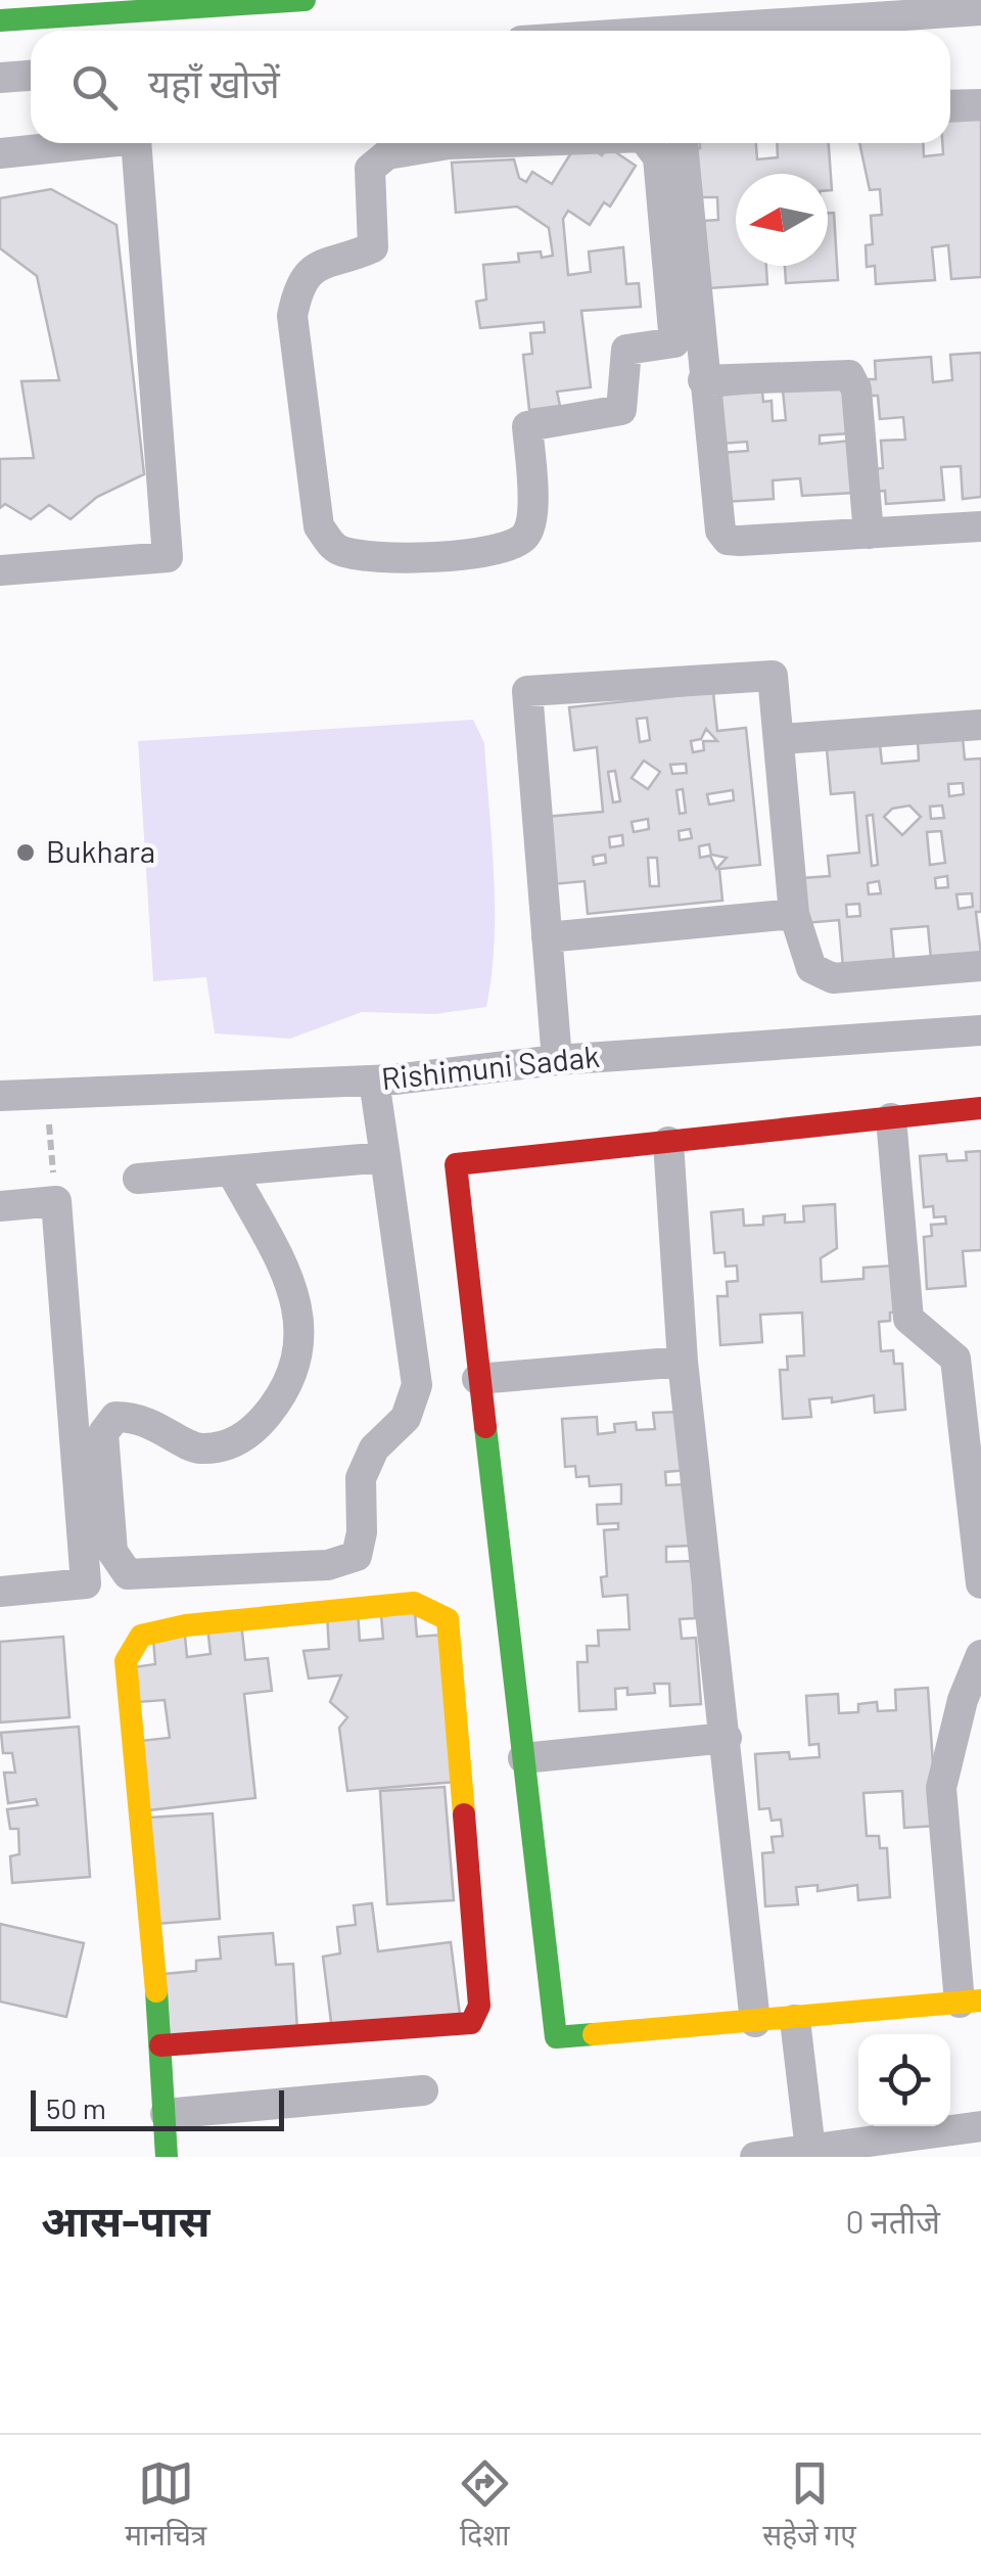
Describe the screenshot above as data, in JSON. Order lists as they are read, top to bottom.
{
  "streets": {
    "street": ["Rishimuni Sadak"]
  },
  "places": ["Bukhara"],
  "scale_bar": "50 m",
  "north": "left",
  "page": {
    "search": "यहाँ खोजें",
    "scale": "50 m",
    "heading": ["आस-पास", "0 नतीजे"],
    "nav": ["मानचित्र", "दिशा", "सहेजे गए"]
  }
}
